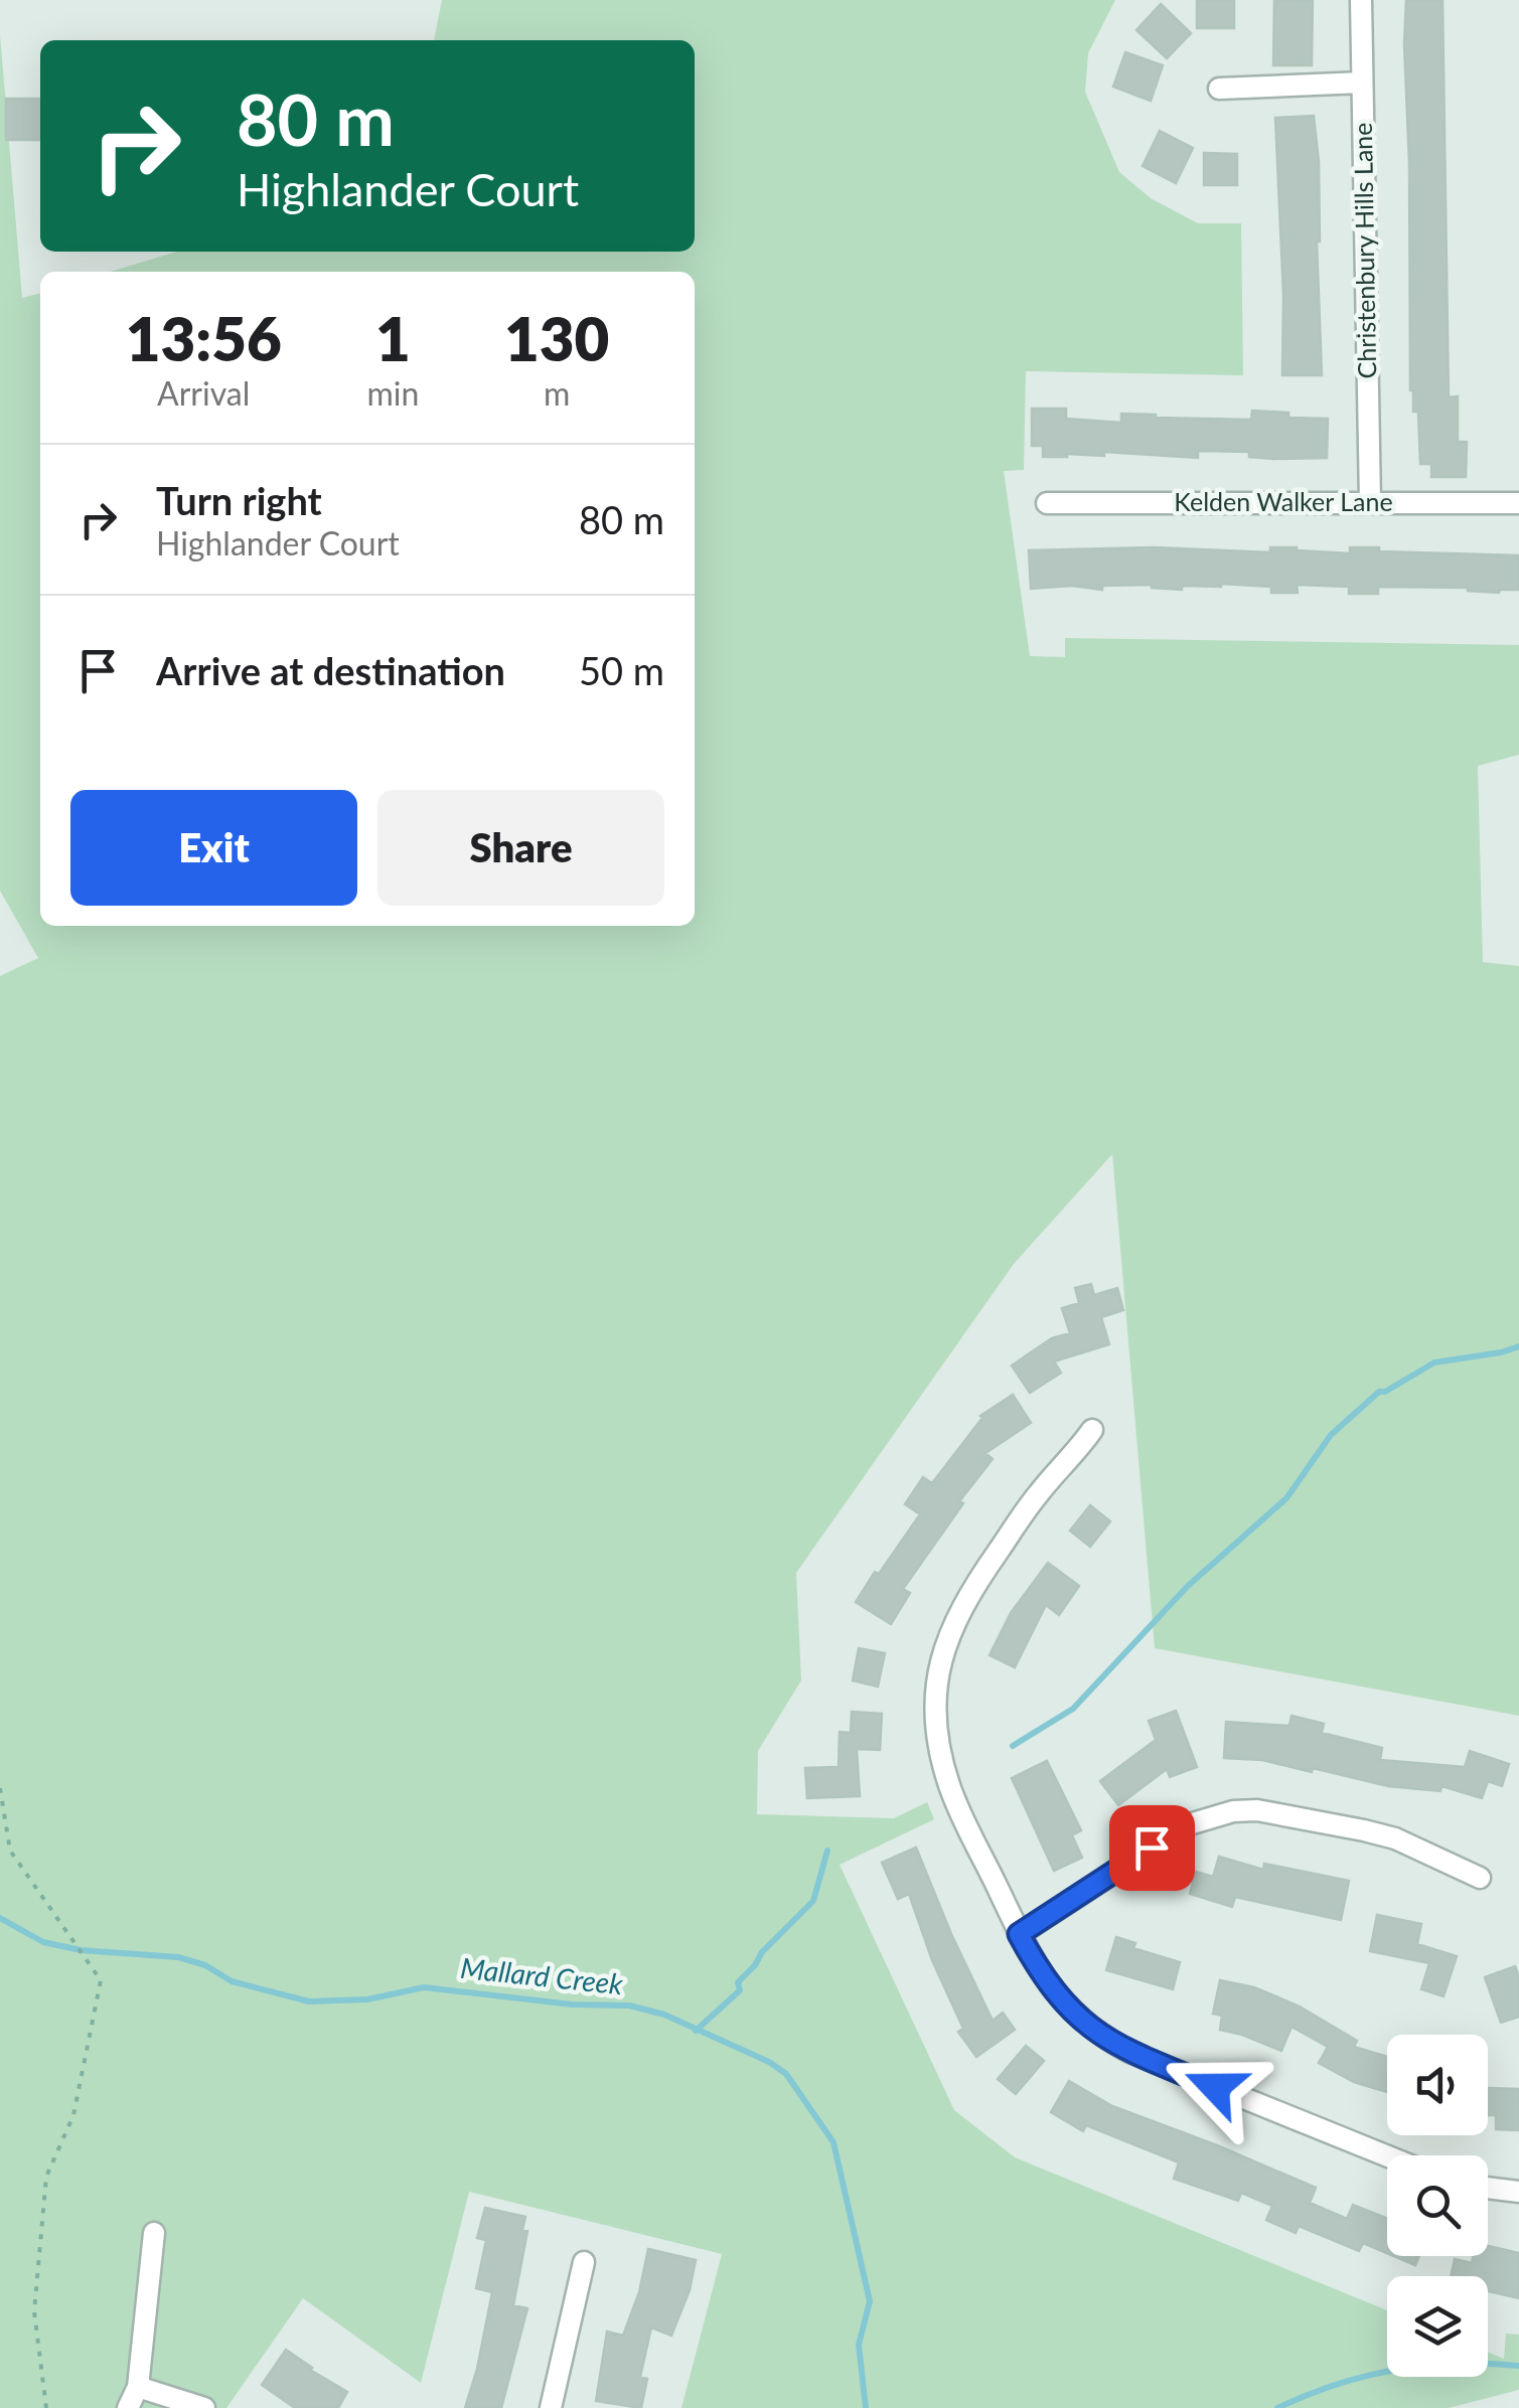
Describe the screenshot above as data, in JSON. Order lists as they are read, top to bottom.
{
  "streets": {
    "street": ["Christenbury Hills Lane", "Kelden Walker Lane"]
  },
  "crossings": [
    ["Christenbury Hills Lane", "Kelden Walker Lane"]
  ],
  "water": ["Mallard Creek"],
  "page": {
    "turn": ["80 m", "Highlander Court"],
    "eta": [
      "13:56",
      "Arrival",
      "1",
      "min",
      "130",
      "m"
    ],
    "list": [
      {
        "name": "Turn right",
        "note": "Highlander Court",
        "value": "80 m"
      },
      {
        "name": "Arrive at destination",
        "value": "50 m"
      }
    ],
    "buttons": ["Exit", "Share"]
  }
}
